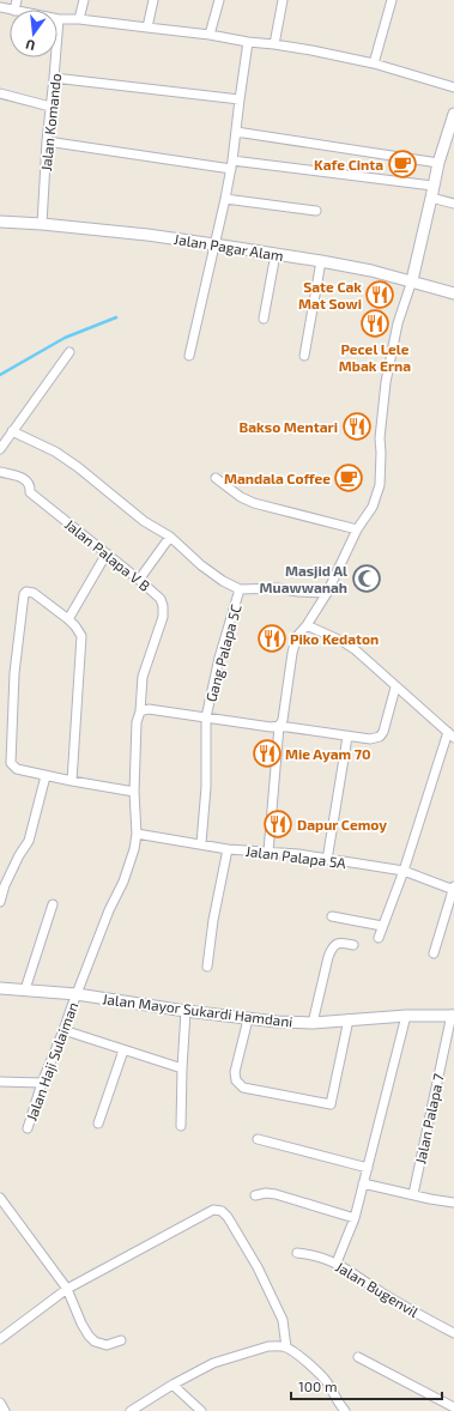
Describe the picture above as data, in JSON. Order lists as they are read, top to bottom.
{
  "streets": {
    "street": [
      "Jalan Komando",
      "Jalan Pagar Alam",
      "Jalan Palapa V B",
      "Gang Palapa 5C",
      "Jalan Palapa 5A",
      "Jalan Mayor Sukardi Hamdani",
      "Jalan Haji Sulaiman",
      "Jalan Palapa 7",
      "Jalan Bugenvil"
    ]
  },
  "crossings": [
    ["Jalan Komando", "Jalan Pagar Alam"],
    ["Jalan Palapa V B", "Jalan Haji Sulaiman"],
    ["Gang Palapa 5C", "Jalan Palapa 5A"],
    ["Jalan Palapa 5A", "Jalan Haji Sulaiman"],
    ["Jalan Mayor Sukardi Hamdani", "Jalan Haji Sulaiman"],
    ["Jalan Mayor Sukardi Hamdani", "Jalan Palapa 7"]
  ],
  "places": {
    "cafe": ["Kafe Cinta", "Mandala Coffee"],
    "restaurant": [
      "Sate Cak Mat Sowi",
      "Pecel Lele Mbak Erna",
      "Bakso Mentari",
      "Piko Kedaton",
      "Mie Ayam 70",
      "Dapur Cemoy"
    ],
    "mosque": ["Masjid Al Muawwanah"]
  },
  "scale_bar": "100 m",
  "north": "bottom"
}
